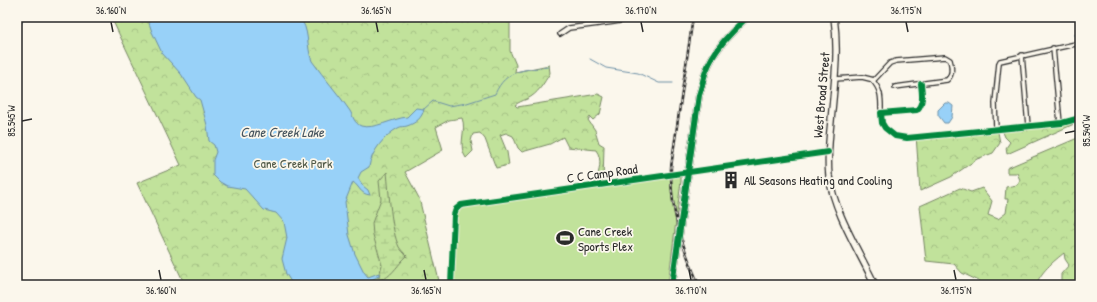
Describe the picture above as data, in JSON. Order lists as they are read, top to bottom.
{
  "streets": {
    "main road": ["West Broad Street"],
    "street": ["C C Camp Road"]
  },
  "crossings": [
    ["West Broad Street", "C C Camp Road"]
  ],
  "water": ["Cane Creek Lake"],
  "parks": ["Cane Creek Park"],
  "places": {
    "building": ["All Seasons Heating and Cooling"],
    "sports": ["Cane Creek Sports Plex"]
  },
  "coordinates": [
    "36.160°N",
    "36.165°N",
    "36.170°N",
    "36.175°N",
    "85.545°W",
    "85.540°W"
  ]
}
